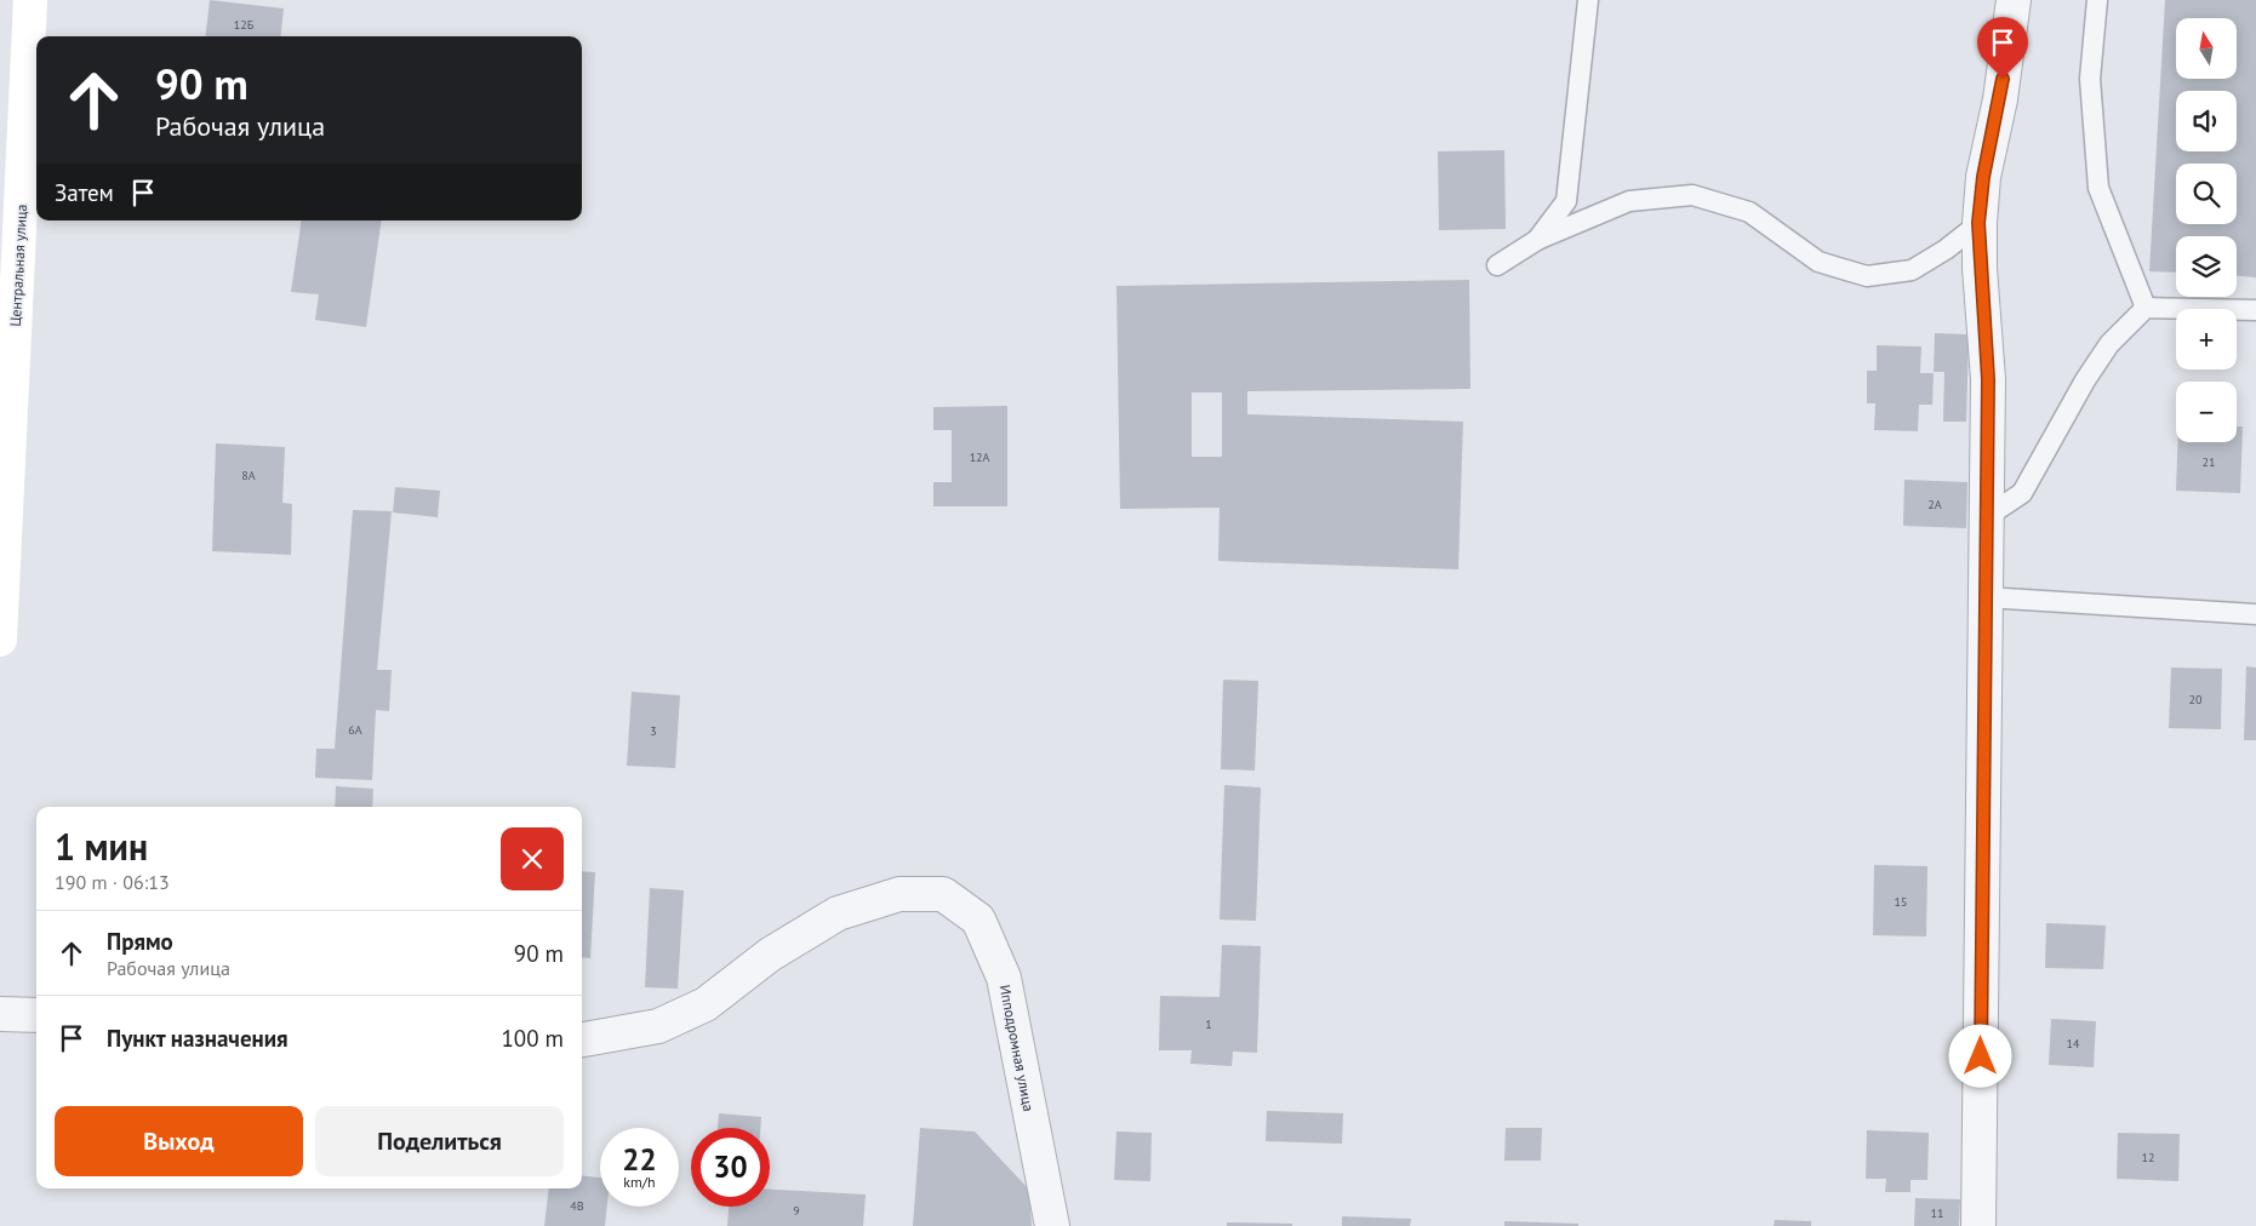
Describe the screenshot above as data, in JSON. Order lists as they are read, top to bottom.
{
  "streets": {
    "street": ["Центральная улица", "Ипподромная улица"]
  },
  "house_numbers": [
    "12Б",
    "12А",
    "21",
    "8А",
    "2А",
    "20",
    "6А",
    "3",
    "15",
    "1",
    "14",
    "12",
    "4В",
    "9",
    "11"
  ],
  "north": "top",
  "page": {
    "map_buttons": ["+", "−"],
    "turn": ["90 m", "Рабочая улица"],
    "then": "Затем",
    "heading": ["1 мин", "190 m · 06:13"],
    "list": [
      {
        "name": "Прямо",
        "note": "Рабочая улица",
        "value": "90 m"
      },
      {
        "name": "Пункт назначения",
        "value": "100 m"
      }
    ],
    "buttons": ["Выход", "Поделиться"],
    "speed": "22 km/h",
    "limit": "30"
  }
}
